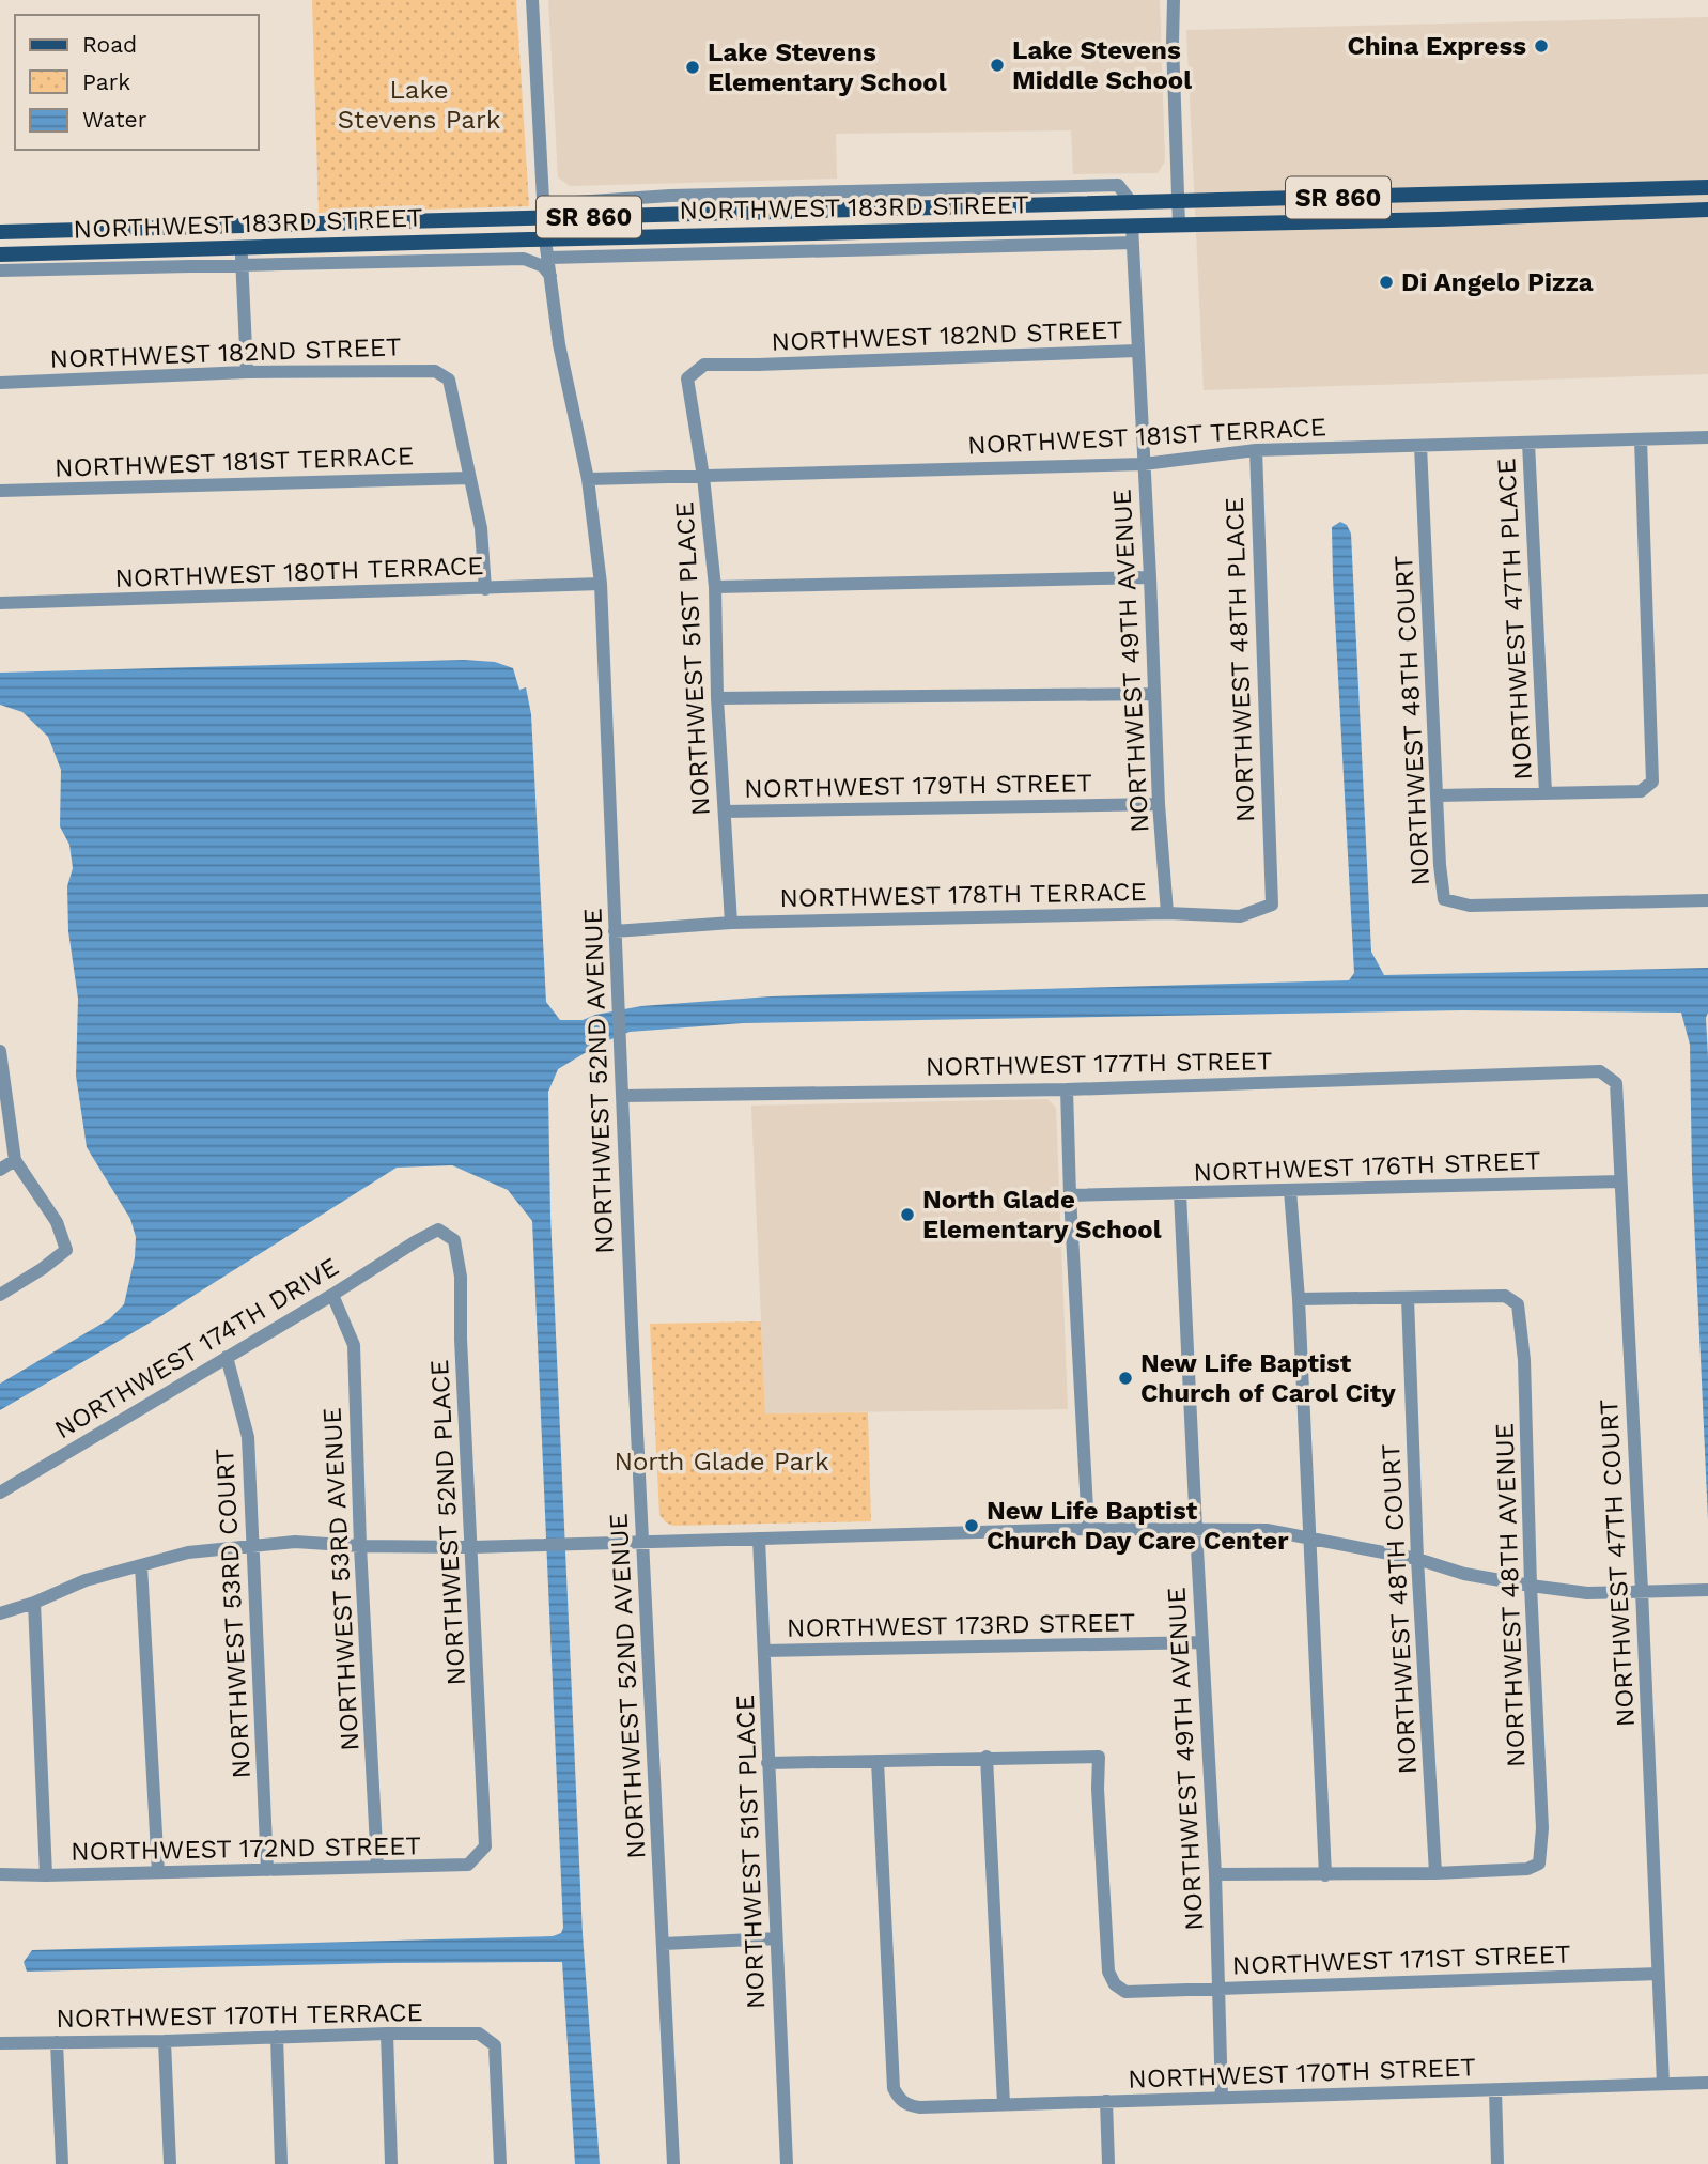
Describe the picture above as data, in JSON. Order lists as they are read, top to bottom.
{
  "streets": {
    "main road": ["SR 860", "NORTHWEST 183RD STREET"],
    "street": [
      "NORTHWEST 182ND STREET",
      "NORTHWEST 181ST TERRACE",
      "NORTHWEST 180TH TERRACE",
      "NORTHWEST 47TH PLACE",
      "NORTHWEST 51ST PLACE",
      "NORTHWEST 48TH PLACE",
      "NORTHWEST 49TH AVENUE",
      "NORTHWEST 48TH COURT",
      "NORTHWEST 179TH STREET",
      "NORTHWEST 178TH TERRACE",
      "NORTHWEST 177TH STREET",
      "NORTHWEST 52ND AVENUE",
      "NORTHWEST 176TH STREET",
      "NORTHWEST 174TH DRIVE",
      "NORTHWEST 52ND PLACE",
      "NORTHWEST 47TH COURT",
      "NORTHWEST 53RD AVENUE",
      "NORTHWEST 48TH AVENUE",
      "NORTHWEST 53RD COURT",
      "NORTHWEST 173RD STREET",
      "NORTHWEST 172ND STREET",
      "NORTHWEST 171ST STREET",
      "NORTHWEST 170TH TERRACE",
      "NORTHWEST 170TH STREET"
    ]
  },
  "crossings": [
    ["NORTHWEST 183RD STREET", "NORTHWEST 49TH AVENUE"],
    ["NORTHWEST 183RD STREET", "NORTHWEST 52ND AVENUE"],
    ["NORTHWEST 182ND STREET", "NORTHWEST 181ST TERRACE"],
    ["NORTHWEST 182ND STREET", "NORTHWEST 51ST PLACE"],
    ["NORTHWEST 182ND STREET", "NORTHWEST 49TH AVENUE"],
    ["NORTHWEST 181ST TERRACE", "NORTHWEST 47TH PLACE"],
    ["NORTHWEST 181ST TERRACE", "NORTHWEST 51ST PLACE"],
    ["NORTHWEST 181ST TERRACE", "NORTHWEST 48TH PLACE"],
    ["NORTHWEST 181ST TERRACE", "NORTHWEST 49TH AVENUE"],
    ["NORTHWEST 181ST TERRACE", "NORTHWEST 48TH COURT"],
    ["NORTHWEST 181ST TERRACE", "NORTHWEST 52ND AVENUE"],
    ["NORTHWEST 180TH TERRACE", "NORTHWEST 52ND AVENUE"],
    ["NORTHWEST 51ST PLACE", "NORTHWEST 179TH STREET"],
    ["NORTHWEST 51ST PLACE", "NORTHWEST 178TH TERRACE"],
    ["NORTHWEST 51ST PLACE", "NORTHWEST 173RD STREET"],
    ["NORTHWEST 48TH PLACE", "NORTHWEST 178TH TERRACE"],
    ["NORTHWEST 49TH AVENUE", "NORTHWEST 179TH STREET"],
    ["NORTHWEST 49TH AVENUE", "NORTHWEST 178TH TERRACE"],
    ["NORTHWEST 49TH AVENUE", "NORTHWEST 176TH STREET"],
    ["NORTHWEST 49TH AVENUE", "NORTHWEST 173RD STREET"],
    ["NORTHWEST 49TH AVENUE", "NORTHWEST 171ST STREET"],
    ["NORTHWEST 49TH AVENUE", "NORTHWEST 170TH STREET"],
    ["NORTHWEST 48TH COURT", "NORTHWEST 48TH AVENUE"],
    ["NORTHWEST 178TH TERRACE", "NORTHWEST 52ND AVENUE"],
    ["NORTHWEST 177TH STREET", "NORTHWEST 52ND AVENUE"],
    ["NORTHWEST 177TH STREET", "NORTHWEST 47TH COURT"],
    ["NORTHWEST 176TH STREET", "NORTHWEST 47TH COURT"],
    ["NORTHWEST 174TH DRIVE", "NORTHWEST 52ND PLACE"],
    ["NORTHWEST 174TH DRIVE", "NORTHWEST 53RD AVENUE"],
    ["NORTHWEST 174TH DRIVE", "NORTHWEST 53RD COURT"],
    ["NORTHWEST 52ND PLACE", "NORTHWEST 172ND STREET"],
    ["NORTHWEST 47TH COURT", "NORTHWEST 171ST STREET"],
    ["NORTHWEST 47TH COURT", "NORTHWEST 170TH STREET"],
    ["NORTHWEST 53RD AVENUE", "NORTHWEST 172ND STREET"],
    ["NORTHWEST 53RD COURT", "NORTHWEST 172ND STREET"]
  ],
  "parks": ["Lake Stevens Park", "North Glade Park"],
  "places": [
    "China Express",
    "Lake Stevens Middle School",
    "Lake Stevens Elementary School",
    "Di Angelo Pizza",
    "North Glade Elementary School",
    "New Life Baptist Church of Carol City",
    "New Life Baptist Church Day Care Center"
  ],
  "legend": ["Road", "Park", "Water"]
}
